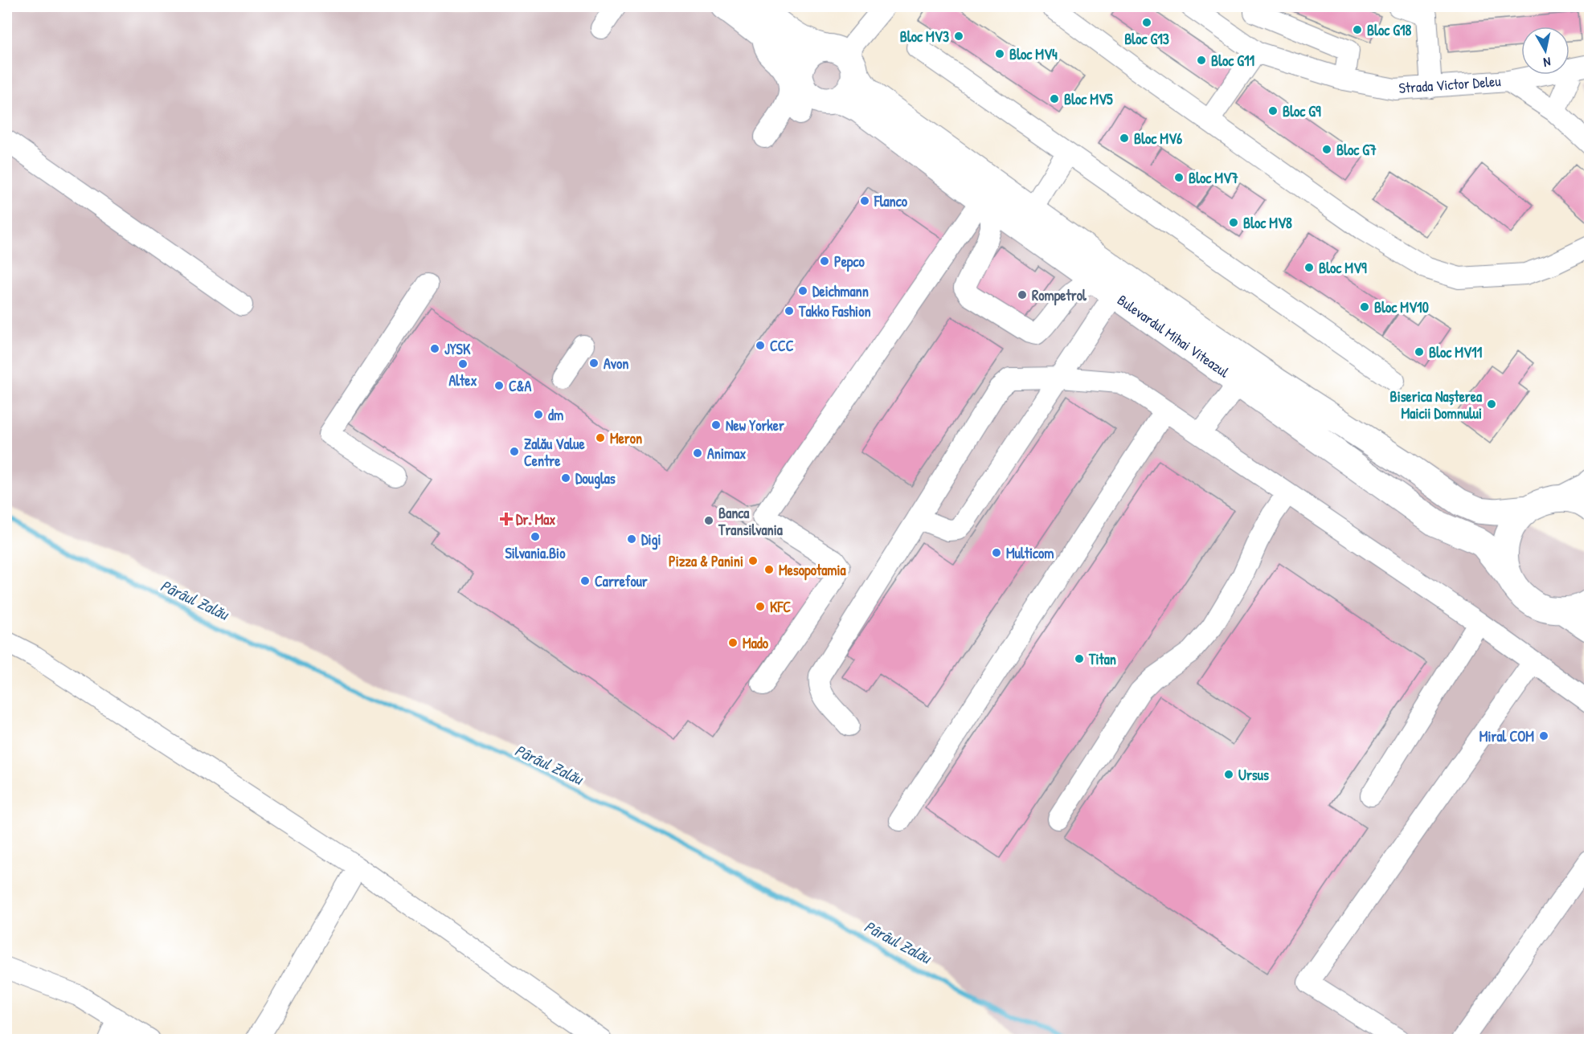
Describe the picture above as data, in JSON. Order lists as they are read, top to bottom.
{
  "streets": {
    "main road": ["Bulevardul Mihai Viteazul"],
    "street": ["Strada Victor Deleu"]
  },
  "water": ["Pârâul Zalău"],
  "places": {
    "other": [
      "Bloc G13",
      "Bloc G18",
      "Bloc MV3",
      "Bloc MV4",
      "Bloc G11",
      "Bloc MV5",
      "Bloc G9",
      "Bloc MV6",
      "Bloc G7",
      "Bloc MV7",
      "Flanco",
      "Bloc MV8",
      "Pepco",
      "Bloc MV9",
      "Deichmann",
      "Rompetrol",
      "Bloc MV10",
      "Takko Fashion",
      "CCC",
      "JYSK",
      "Bloc MV11",
      "Avon",
      "Altex",
      "C&A",
      "Biserica Nașterea Maicii Domnului",
      "dm",
      "New Yorker",
      "Meron",
      "Zalău Value Centre",
      "Animax",
      "Douglas",
      "Banca Transilvania",
      "Silvania.Bio",
      "Digi",
      "Multicom",
      "Pizza & Panini",
      "Mesopotamia",
      "Carrefour",
      "KFC",
      "Mado",
      "Titan",
      "Miral COM",
      "Ursus"
    ],
    "health": ["Dr. Max"]
  },
  "north": "bottom"
}
